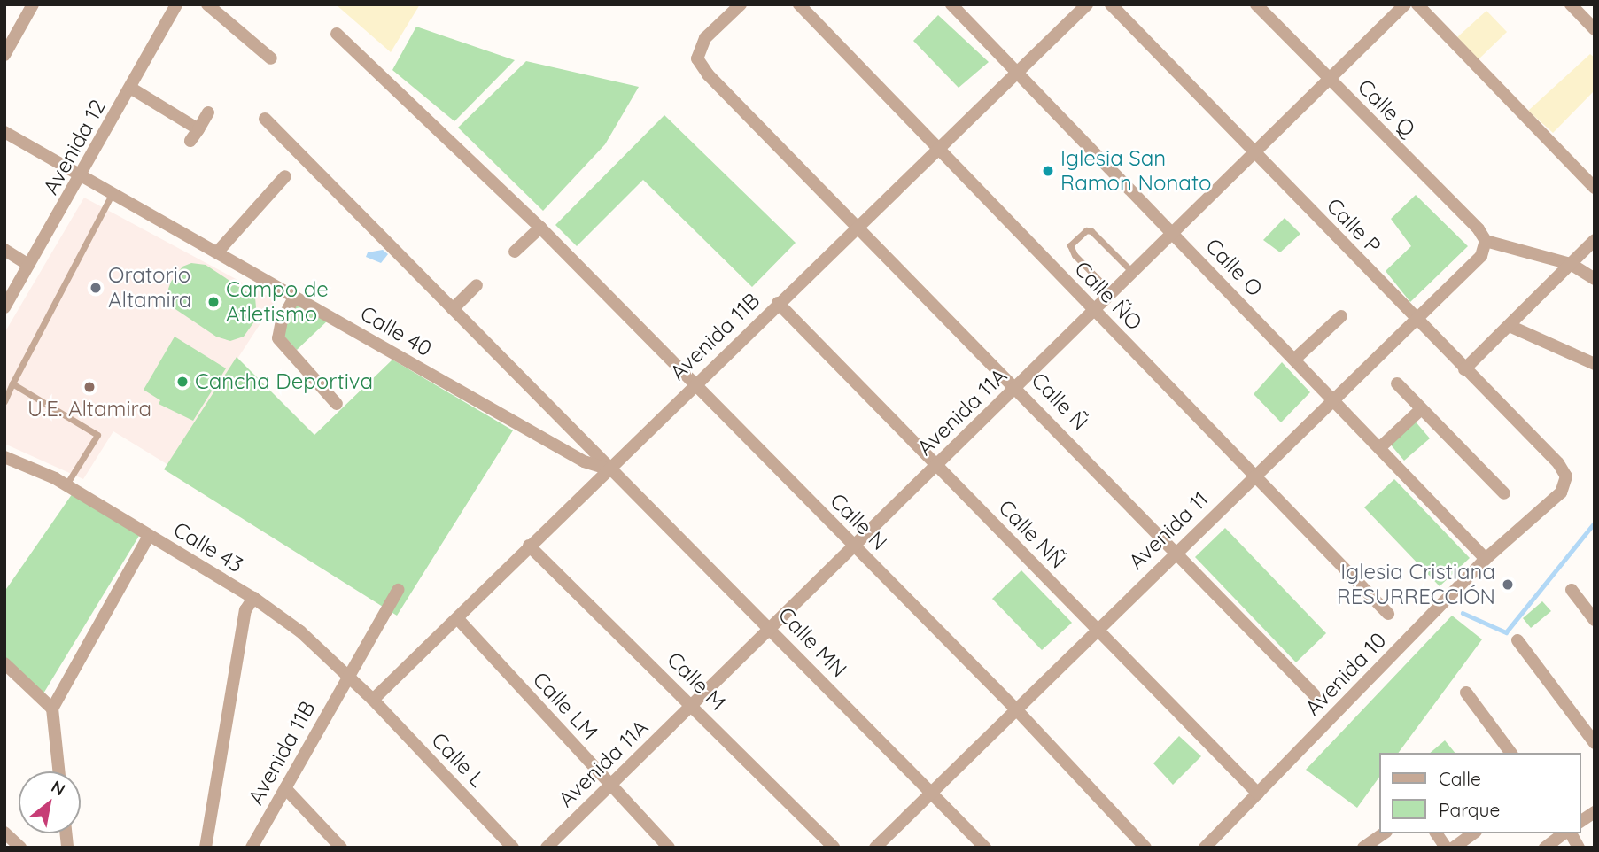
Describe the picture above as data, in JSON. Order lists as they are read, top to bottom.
{
  "streets": {
    "street": [
      "Calle Q",
      "Avenida 12",
      "Calle P",
      "Calle O",
      "Calle ÑO",
      "Calle 40",
      "Avenida 11B",
      "Calle Ñ",
      "Avenida 11A",
      "Calle N",
      "Avenida 11",
      "Calle NÑ",
      "Calle 43",
      "Calle MN",
      "Avenida 10",
      "Calle M",
      "Calle LM",
      "Calle L"
    ]
  },
  "crossings": [
    ["Calle Q", "Avenida 11A"],
    ["Calle Q", "Avenida 11"],
    ["Avenida 12", "Calle 40"],
    ["Calle P", "Avenida 11A"],
    ["Calle P", "Avenida 11"],
    ["Calle P", "Avenida 10"],
    ["Calle O", "Avenida 11B"],
    ["Calle O", "Avenida 11A"],
    ["Calle O", "Avenida 11"],
    ["Calle O", "Avenida 10"],
    ["Calle ÑO", "Avenida 11B"],
    ["Calle ÑO", "Avenida 11A"],
    ["Calle ÑO", "Avenida 11"],
    ["Calle 40", "Avenida 11B"],
    ["Calle 40", "Calle MN"],
    ["Avenida 11B", "Calle Ñ"],
    ["Avenida 11B", "Calle N"],
    ["Avenida 11B", "Calle NÑ"],
    ["Avenida 11B", "Calle 43"],
    ["Avenida 11B", "Calle MN"],
    ["Avenida 11B", "Calle M"],
    ["Avenida 11B", "Calle LM"],
    ["Avenida 11B", "Calle L"],
    ["Calle Ñ", "Avenida 11A"],
    ["Calle Ñ", "Avenida 11"],
    ["Avenida 11A", "Calle N"],
    ["Avenida 11A", "Calle NÑ"],
    ["Avenida 11A", "Calle MN"],
    ["Avenida 11A", "Calle M"],
    ["Avenida 11A", "Calle LM"],
    ["Calle N", "Avenida 11"],
    ["Avenida 11", "Calle NÑ"],
    ["Avenida 11", "Calle MN"],
    ["Calle NÑ", "Avenida 10"],
    ["Calle 43", "Calle L"]
  ],
  "places": [
    "Iglesia San Ramon Nonato",
    "Oratorio Altamira",
    "Campo de Atletismo",
    "Cancha Deportiva",
    "U.E. Altamira",
    "Iglesia Cristiana RESURRECCIÓN"
  ],
  "legend": ["Calle", "Parque"],
  "north": "top right"
}
